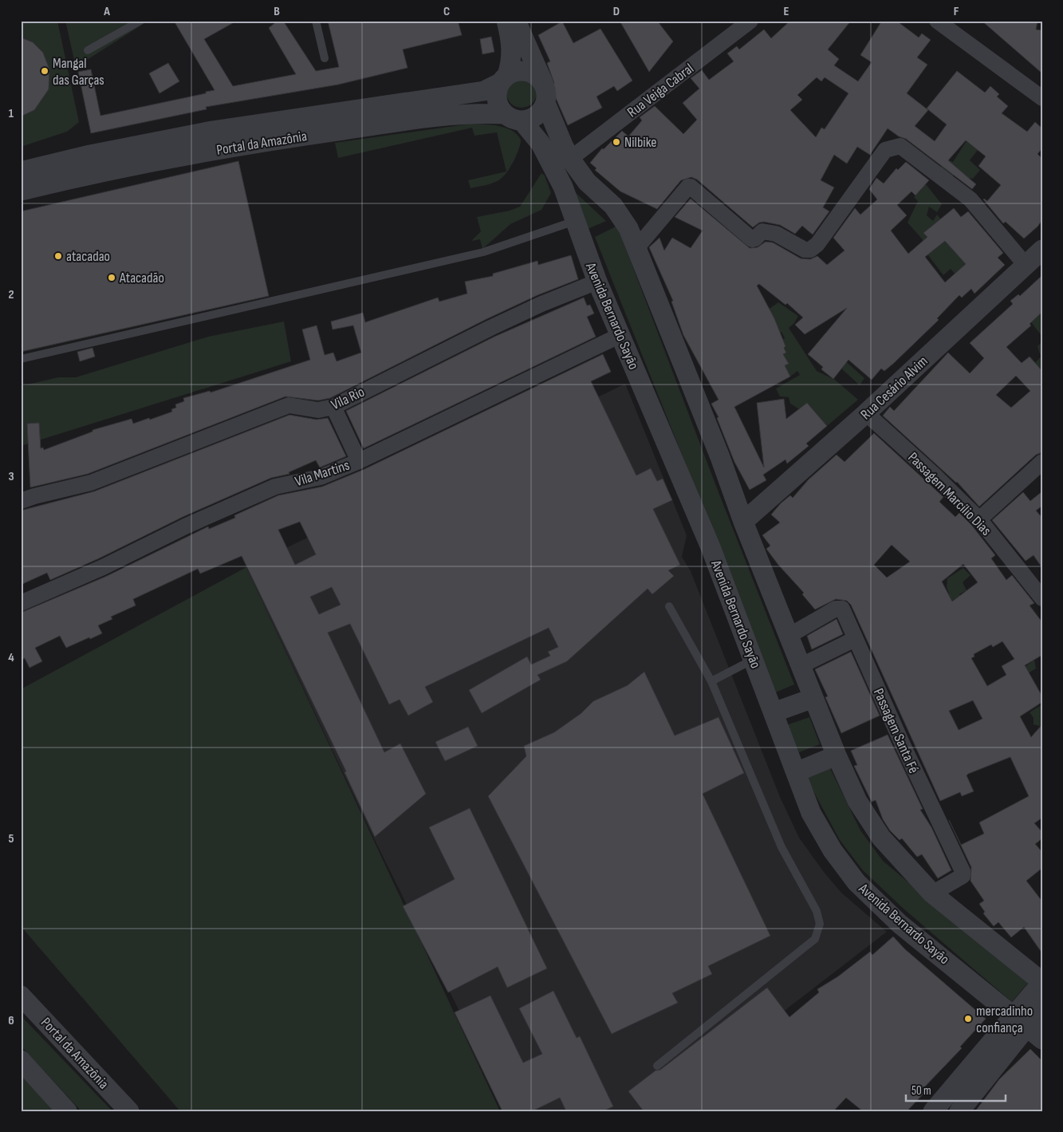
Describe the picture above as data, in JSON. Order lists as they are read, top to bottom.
{
  "streets": {
    "street": [
      "Rua Veiga Cabral",
      "Portal da Amazônia",
      "Avenida Bernardo Sayão",
      "Rua Cesário Alvim",
      "Vila Rio",
      "Vila Martins",
      "Passagem Marcílio Dias",
      "Passagem Santa Fé"
    ]
  },
  "crossings": [
    ["Portal da Amazônia", "Avenida Bernardo Sayão"],
    ["Avenida Bernardo Sayão", "Vila Rio"],
    ["Avenida Bernardo Sayão", "Vila Martins"],
    ["Rua Cesário Alvim", "Passagem Marcílio Dias"]
  ],
  "places": [
    "Mangal das Garças",
    "Nilbike",
    "atacadao",
    "Atacadão",
    "mercadinho confiança"
  ],
  "scale_bar": "50 m",
  "grid": {
    "columns": [
      "A",
      "B",
      "C",
      "D",
      "E",
      "F"
    ],
    "rows": [
      "1",
      "2",
      "3",
      "4",
      "5",
      "6"
    ]
  }
}
